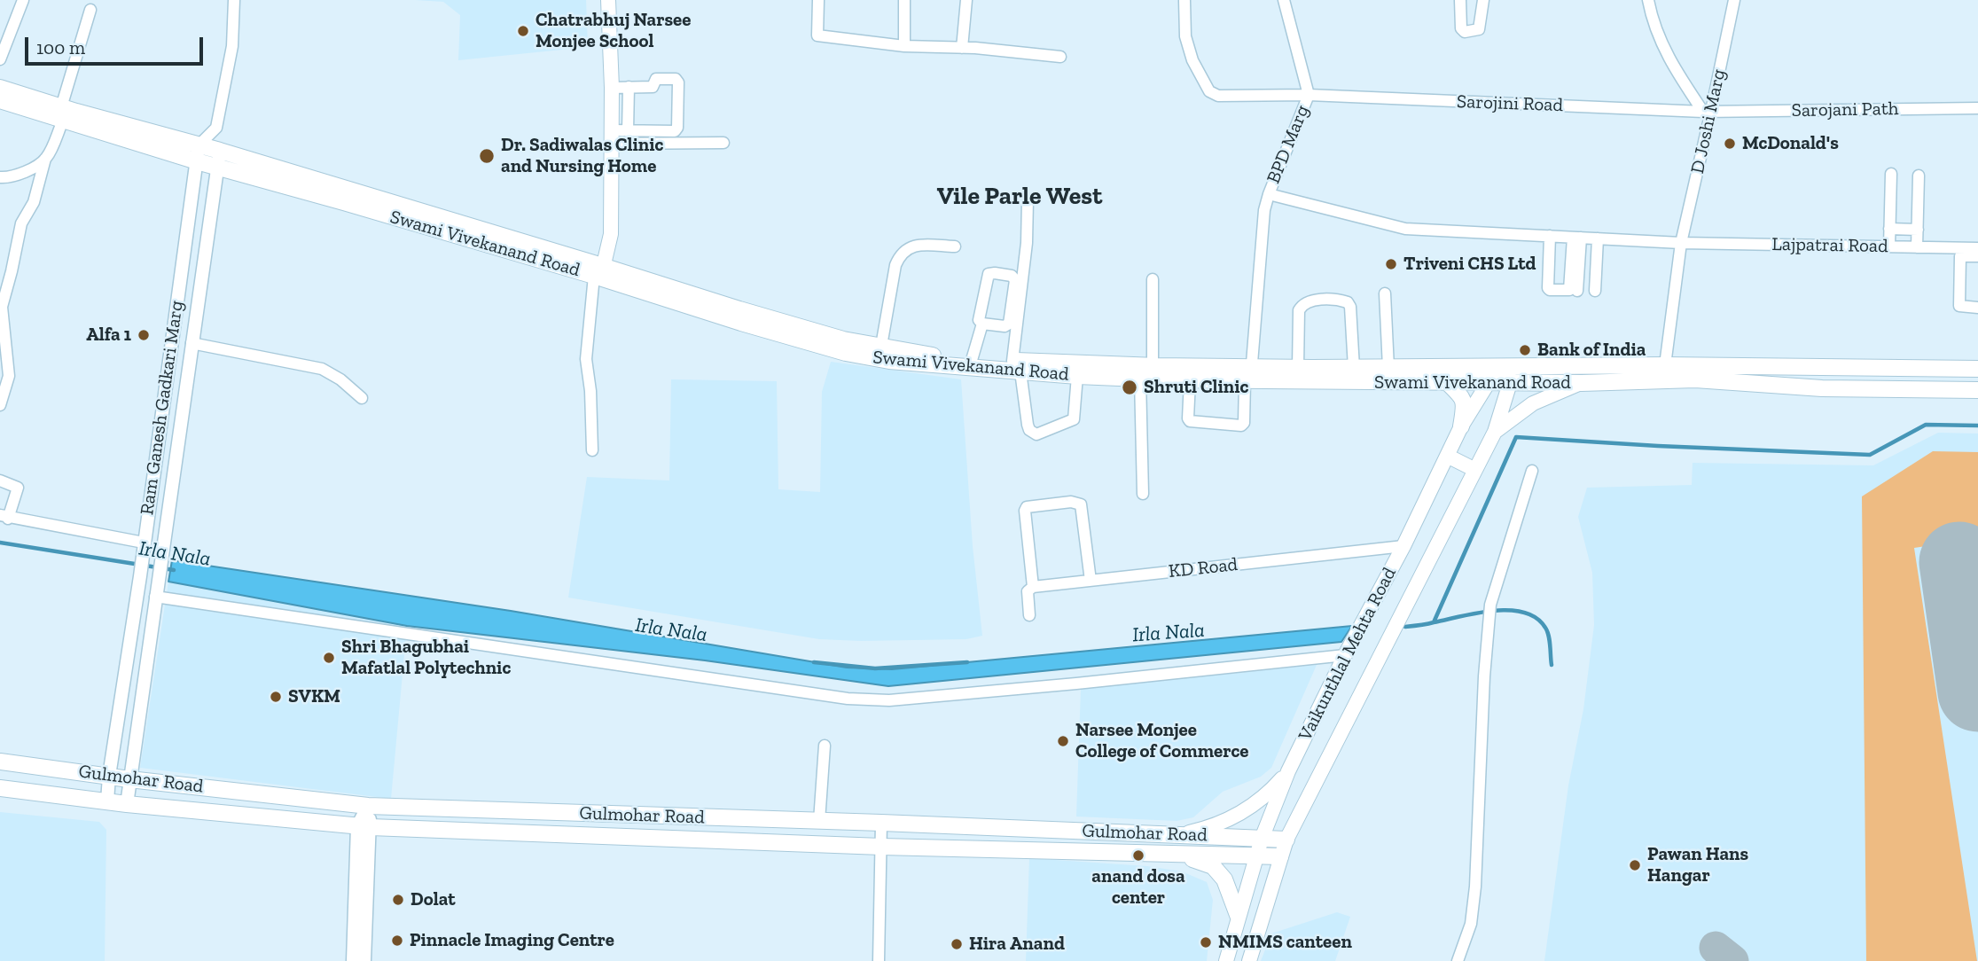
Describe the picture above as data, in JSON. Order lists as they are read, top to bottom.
{
  "streets": {
    "main road": ["Swami Vivekanand Road", "Vaikunthlal Mehta Road", "Gulmohar Road"],
    "street": [
      "Sarojini Road",
      "Sarojani Path",
      "D Joshi Marg",
      "BPD Marg",
      "Lajpatrai Road",
      "Ram Ganesh Gadkari Marg",
      "KD Road"
    ]
  },
  "crossings": [
    ["Sarojini Road", "Sarojani Path"],
    ["Sarojini Road", "D Joshi Marg"],
    ["Sarojini Road", "BPD Marg"],
    ["Sarojani Path", "D Joshi Marg"],
    ["D Joshi Marg", "Swami Vivekanand Road"],
    ["D Joshi Marg", "Lajpatrai Road"],
    ["BPD Marg", "Swami Vivekanand Road"],
    ["BPD Marg", "Lajpatrai Road"],
    ["Swami Vivekanand Road", "Ram Ganesh Gadkari Marg"],
    ["Swami Vivekanand Road", "Vaikunthlal Mehta Road"],
    ["Ram Ganesh Gadkari Marg", "Gulmohar Road"],
    ["KD Road", "Vaikunthlal Mehta Road"],
    ["Vaikunthlal Mehta Road", "Gulmohar Road"]
  ],
  "districts": ["Vile Parle West"],
  "water": ["Irla Nala"],
  "places": [
    "Chatrabhuj Narsee Monjee School",
    "McDonald's",
    "Dr. Sadiwalas Clinic and Nursing Home",
    "Triveni CHS Ltd",
    "Alfa 1",
    "Bank of India",
    "Shruti Clinic",
    "Shri Bhagubhai Mafatlal Polytechnic",
    "SVKM",
    "Narsee Monjee College of Commerce",
    "anand dosa center",
    "Pawan Hans Hangar",
    "Dolat",
    "Pinnacle Imaging Centre",
    "NMIMS canteen",
    "Hira Anand"
  ],
  "scale_bar": "100 m"
}
